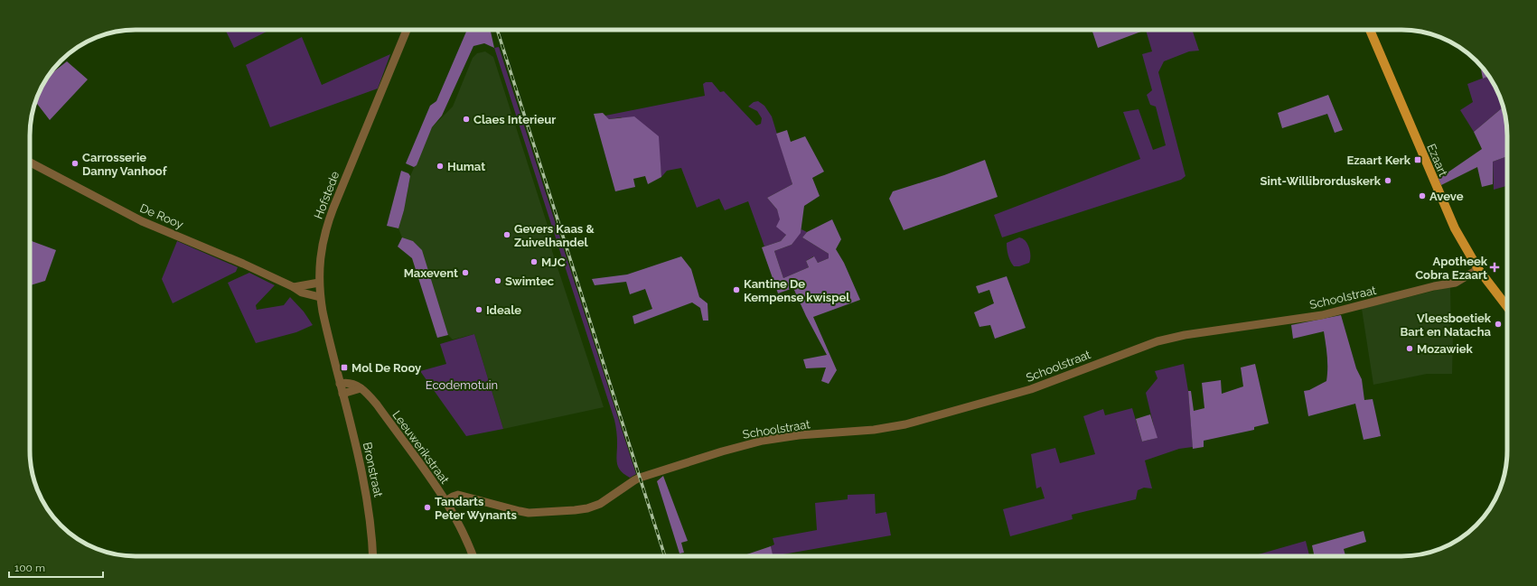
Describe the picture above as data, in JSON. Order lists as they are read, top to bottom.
{
  "streets": {
    "main road": ["Ezaart"],
    "street": [
      "Hofstede",
      "De Rooy",
      "Schoolstraat",
      "Leeuwerikstraat",
      "Bronstraat"
    ]
  },
  "crossings": [
    ["Ezaart", "Schoolstraat"],
    ["Hofstede", "De Rooy"],
    ["Hofstede", "Leeuwerikstraat"],
    ["Hofstede", "Bronstraat"],
    ["Schoolstraat", "Leeuwerikstraat"],
    ["Leeuwerikstraat", "Bronstraat"]
  ],
  "parks": ["Ecodemotuin"],
  "places": {
    "other": [
      "Claes Interieur",
      "Carrosserie Danny Vanhoof",
      "Humat",
      "Sint-Willibrorduskerk",
      "Aveve",
      "Gevers Kaas & Zuivelhandel",
      "MJC",
      "Maxevent",
      "Swimtec",
      "Kantine De Kempense kwispel",
      "Ideale",
      "Vleesboetiek Bart en Natacha",
      "Mozawiek",
      "Tandarts Peter Wynants"
    ],
    "transit": ["Ezaart Kerk", "Mol De Rooy"],
    "health": ["Apotheek Cobra Ezaart"]
  },
  "scale_bar": "100 m"
}
